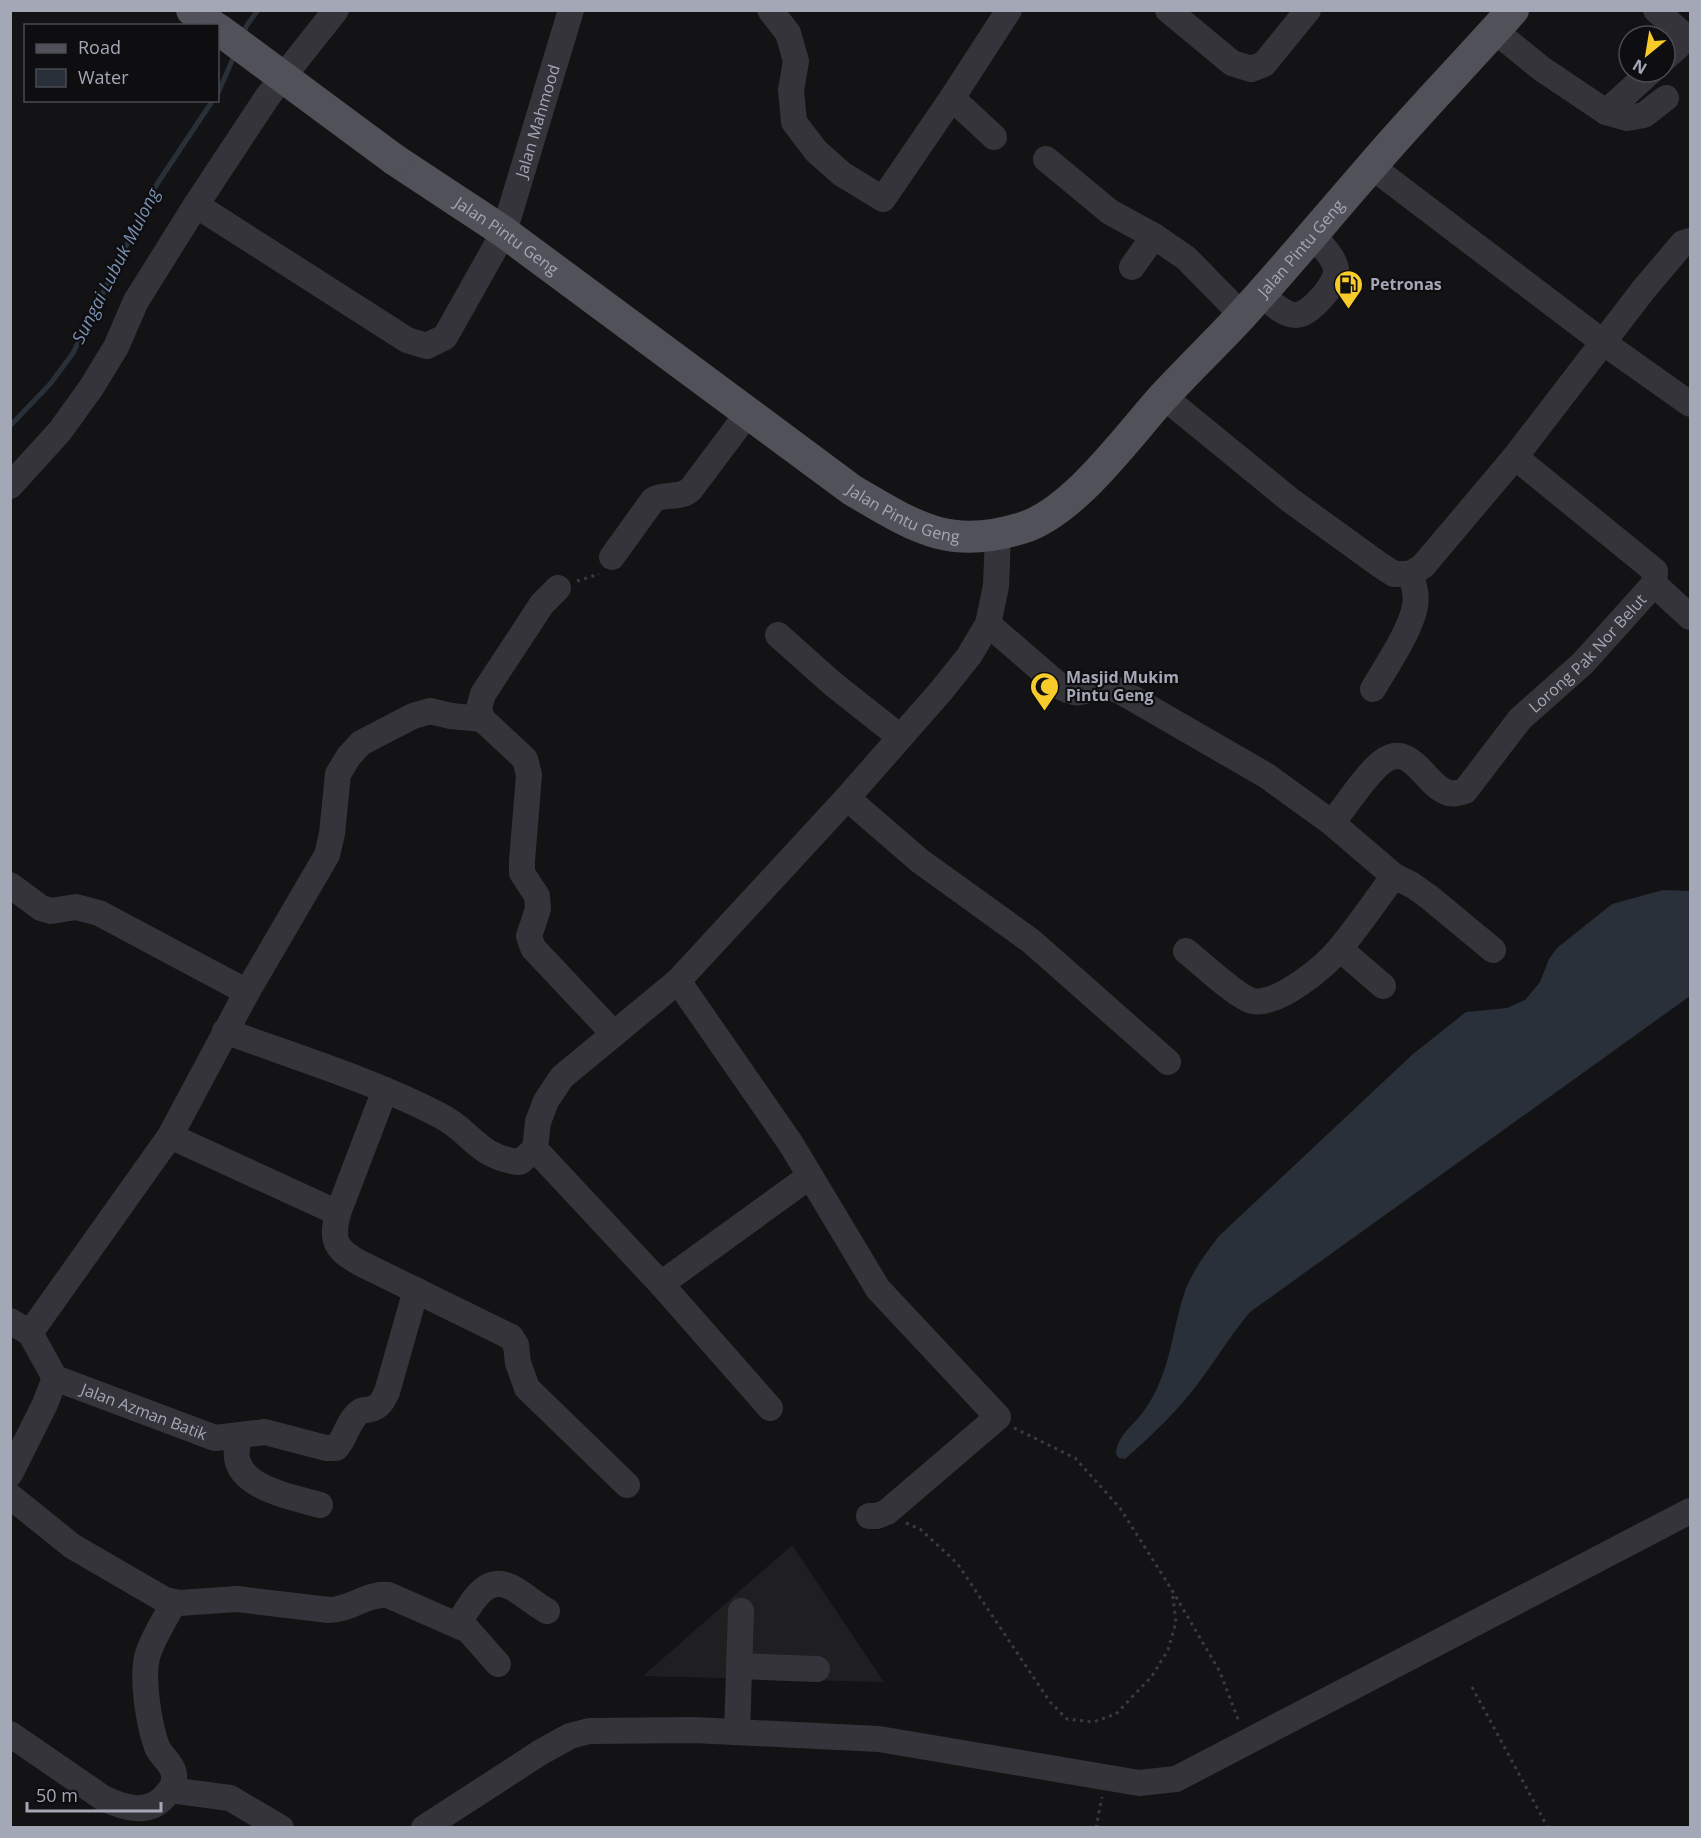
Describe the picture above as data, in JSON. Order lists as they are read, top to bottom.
{
  "streets": {
    "main road": ["Jalan Pintu Geng"],
    "street": ["Jalan Mahmood", "Lorong Pak Nor Belut", "Jalan Azman Batik"]
  },
  "crossings": [
    ["Jalan Mahmood", "Jalan Pintu Geng"]
  ],
  "water": ["Sungai Lubuk Mulong"],
  "places": {
    "fuel station": ["Petronas"],
    "mosque": ["Masjid Mukim Pintu Geng"]
  },
  "legend": ["Road", "Water"],
  "scale_bar": "50 m",
  "north": "bottom left"
}
